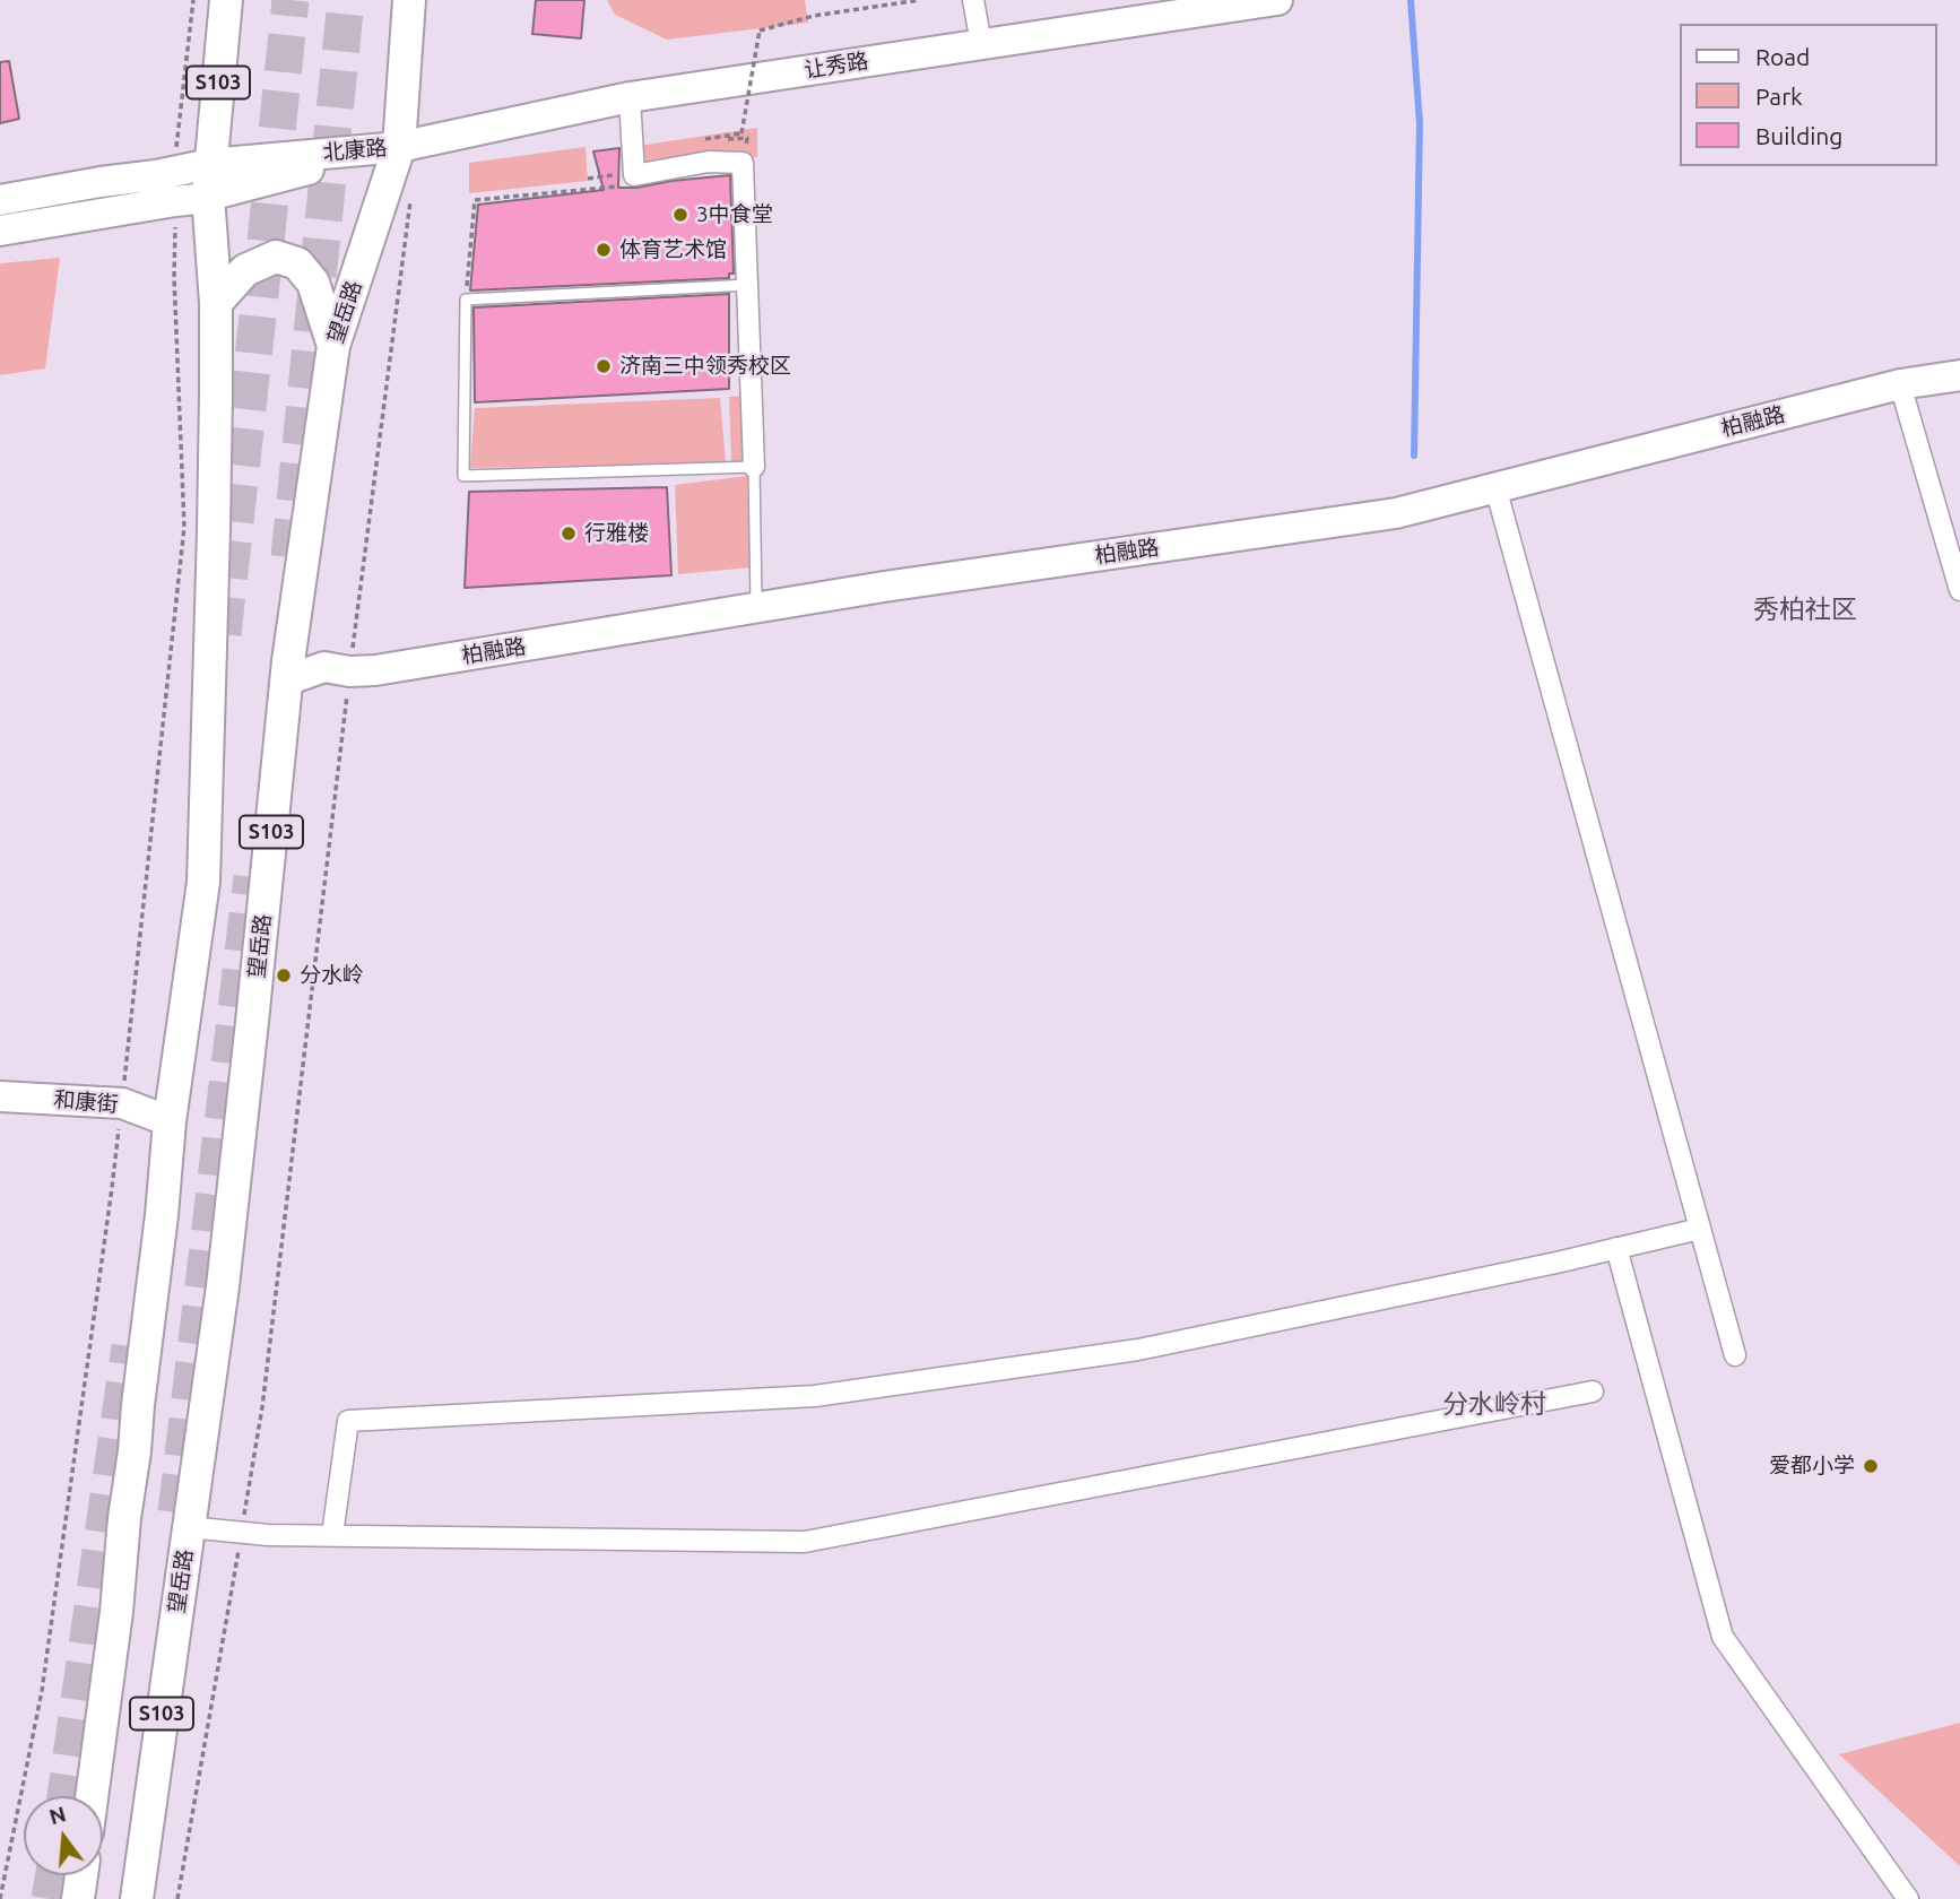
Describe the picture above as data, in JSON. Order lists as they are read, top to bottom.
{
  "streets": {
    "main road": ["S103", "望岳路"],
    "street": [
      "让秀路",
      "北康路",
      "柏融路",
      "和康街"
    ]
  },
  "crossings": [
    ["让秀路", "北康路"],
    ["让秀路", "望岳路"],
    ["S103", "北康路"],
    ["S103", "和康街"],
    ["北康路", "望岳路"],
    ["望岳路", "柏融路"]
  ],
  "districts": ["秀柏社区", "分水岭村"],
  "places": [
    "3中食堂",
    "体育艺术馆",
    "济南三中领秀校区",
    "行雅楼",
    "分水岭",
    "爱都小学"
  ],
  "legend": ["Road", "Park", "Building"],
  "north": "top"
}
